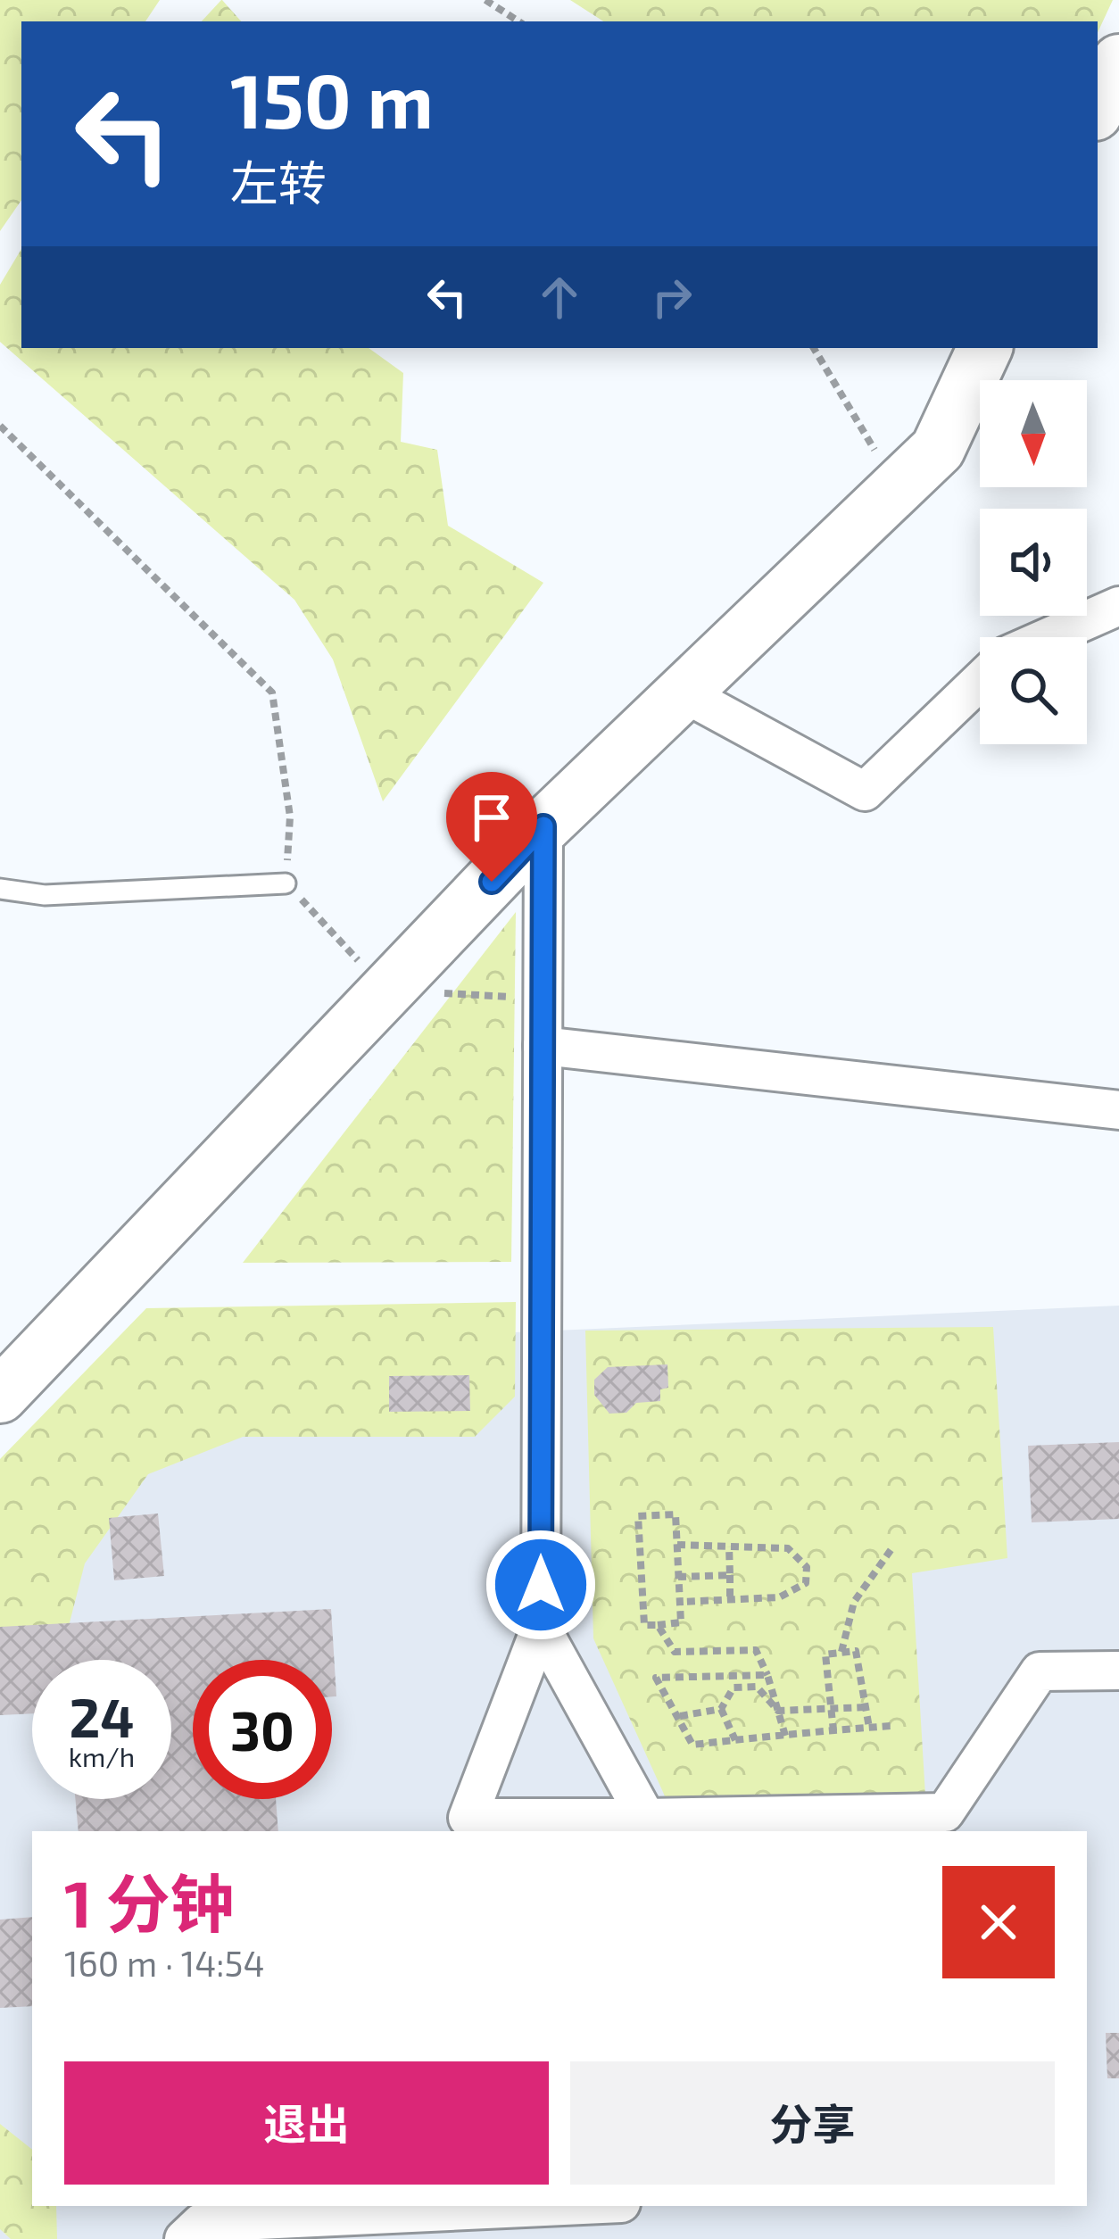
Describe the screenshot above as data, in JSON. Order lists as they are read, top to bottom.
{
  "north": "bottom",
  "page": {
    "turn": ["150 m", "左转"],
    "speed": "24 km/h",
    "limit": "30",
    "heading": ["1 分钟", "160 m · 14:54"],
    "buttons": ["退出", "分享"]
  }
}
